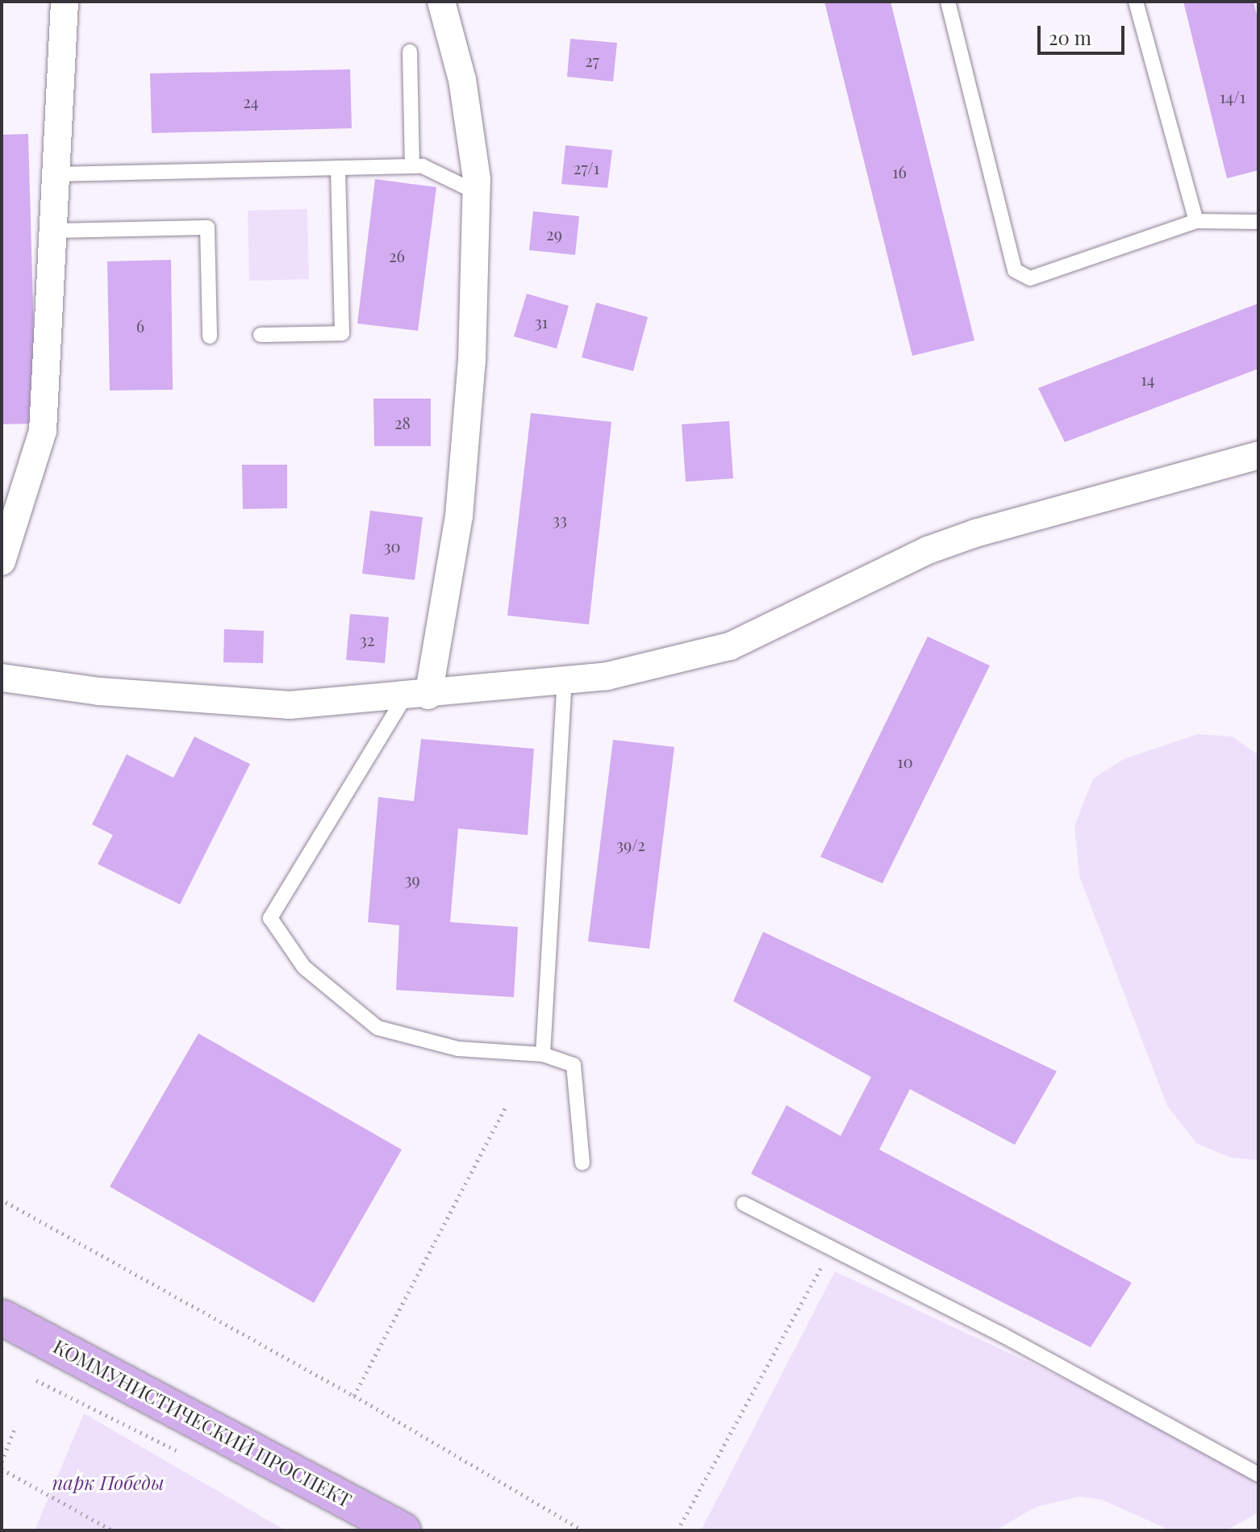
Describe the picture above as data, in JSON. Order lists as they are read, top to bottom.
{
  "streets": {
    "main road": ["КОММУНИСТИЧЕСКИЙ ПРОСПЕКТ"]
  },
  "parks": ["парк Победы"],
  "house_numbers": [
    "27",
    "14/1",
    "24",
    "27/1",
    "16",
    "29",
    "26",
    "31",
    "6",
    "14",
    "28",
    "33",
    "30",
    "32",
    "10",
    "39/2",
    "39"
  ],
  "scale_bar": "20 m"
}
